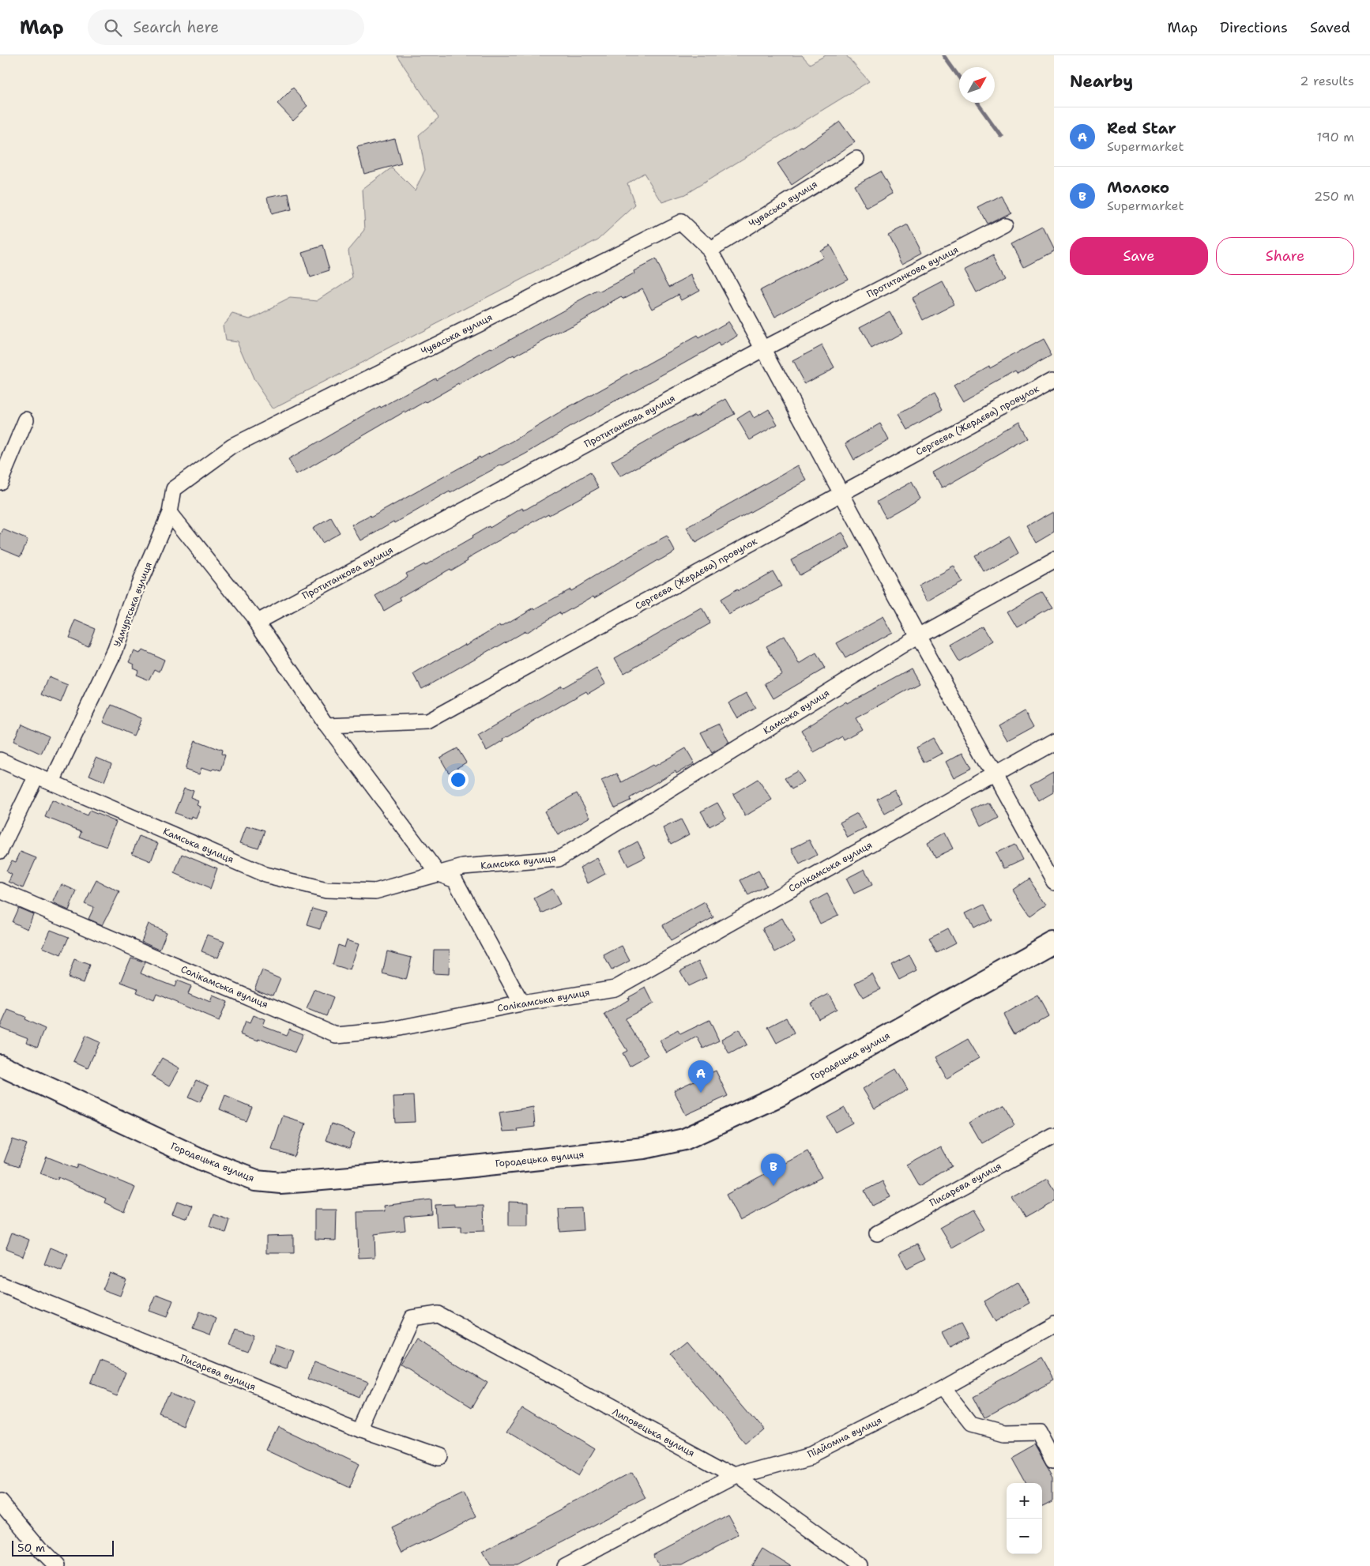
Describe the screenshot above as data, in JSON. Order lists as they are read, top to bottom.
{
  "streets": {
    "main road": ["Городецька вулиця"],
    "street": [
      "Чуваська вулиця",
      "Протитанкова вулиця",
      "Сергеєва (Жердєва) провулок",
      "Удмуртська вулиця",
      "Камська вулиця",
      "Солікамська вулиця",
      "Писарєва вулиця",
      "Липовецька вулиця",
      "Підйомна вулиця"
    ]
  },
  "crossings": [
    ["Чуваська вулиця", "Удмуртська вулиця"],
    ["Удмуртська вулиця", "Камська вулиця"],
    ["Писарєва вулиця", "Липовецька вулиця"],
    ["Липовецька вулиця", "Підйомна вулиця"]
  ],
  "scale_bar": "50 m",
  "north": "top right",
  "page": {
    "header": "Map",
    "search": "Search here",
    "nav": ["Map", "Directions", "Saved"],
    "heading": ["Nearby", "2 results"],
    "list": [
      {
        "mark": "A",
        "name": "Red Star",
        "note": "Supermarket",
        "value": "190 m"
      },
      {
        "mark": "B",
        "name": "Молоко",
        "note": "Supermarket",
        "value": "250 m"
      }
    ],
    "buttons": ["Save", "Share"],
    "pins": ["A", "B"],
    "map_buttons": ["+", "−"],
    "scale": "50 m"
  }
}
